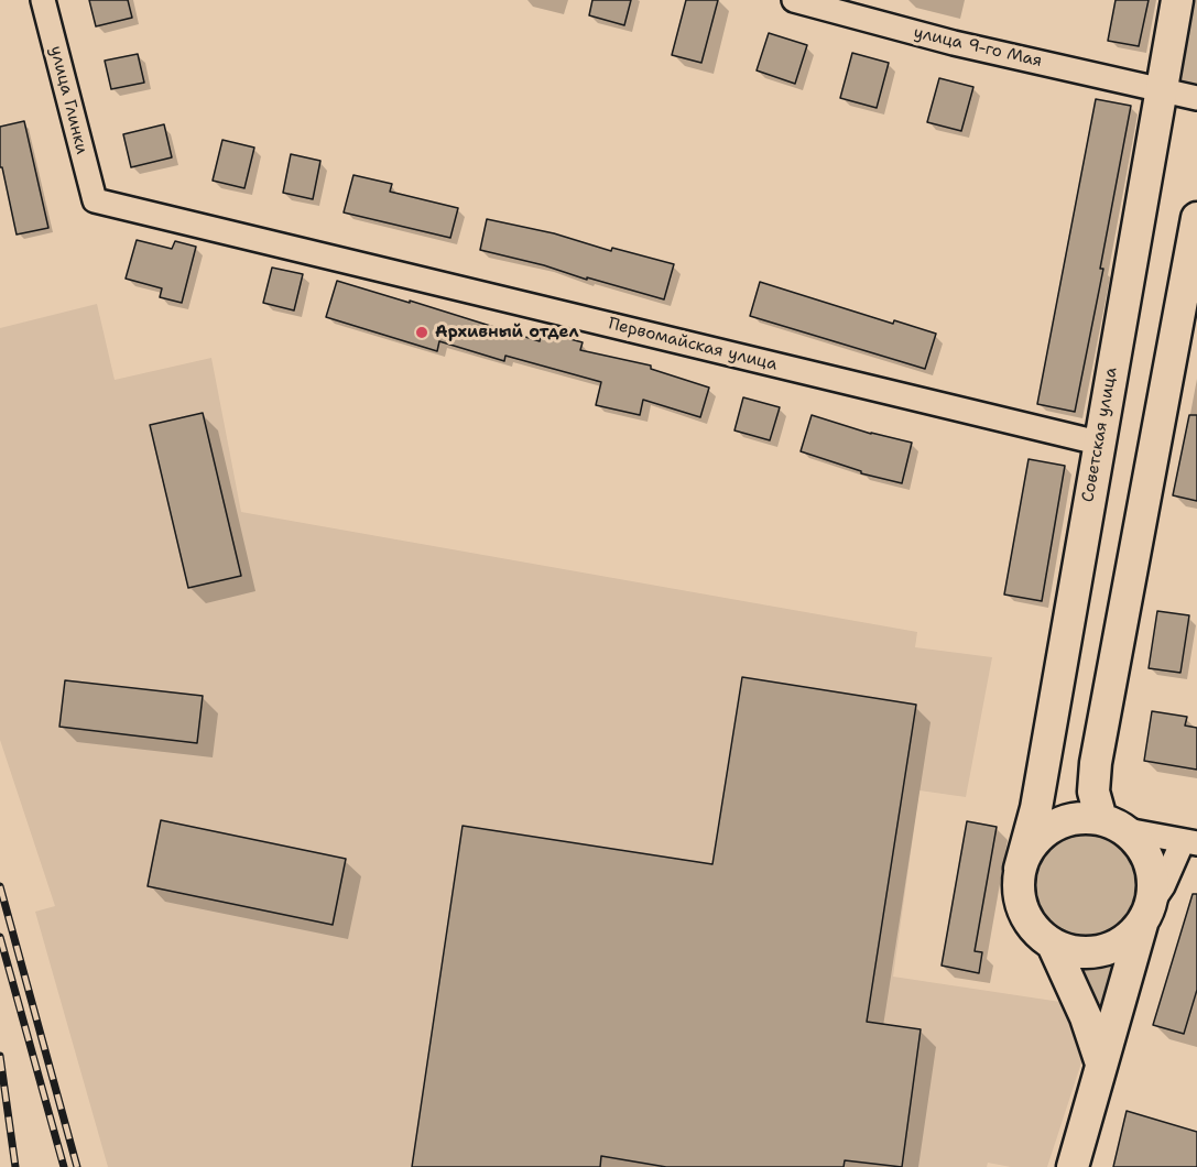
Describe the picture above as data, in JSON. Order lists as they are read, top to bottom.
{
  "streets": {
    "main road": ["Советская улица"],
    "street": ["улица 9-го Мая", "улица Глинки", "Первомайская улица"]
  },
  "crossings": [
    ["улица 9-го Мая", "Советская улица"],
    ["улица Глинки", "Первомайская улица"],
    ["Первомайская улица", "Советская улица"]
  ],
  "places": ["Архивный отдел"]
}
